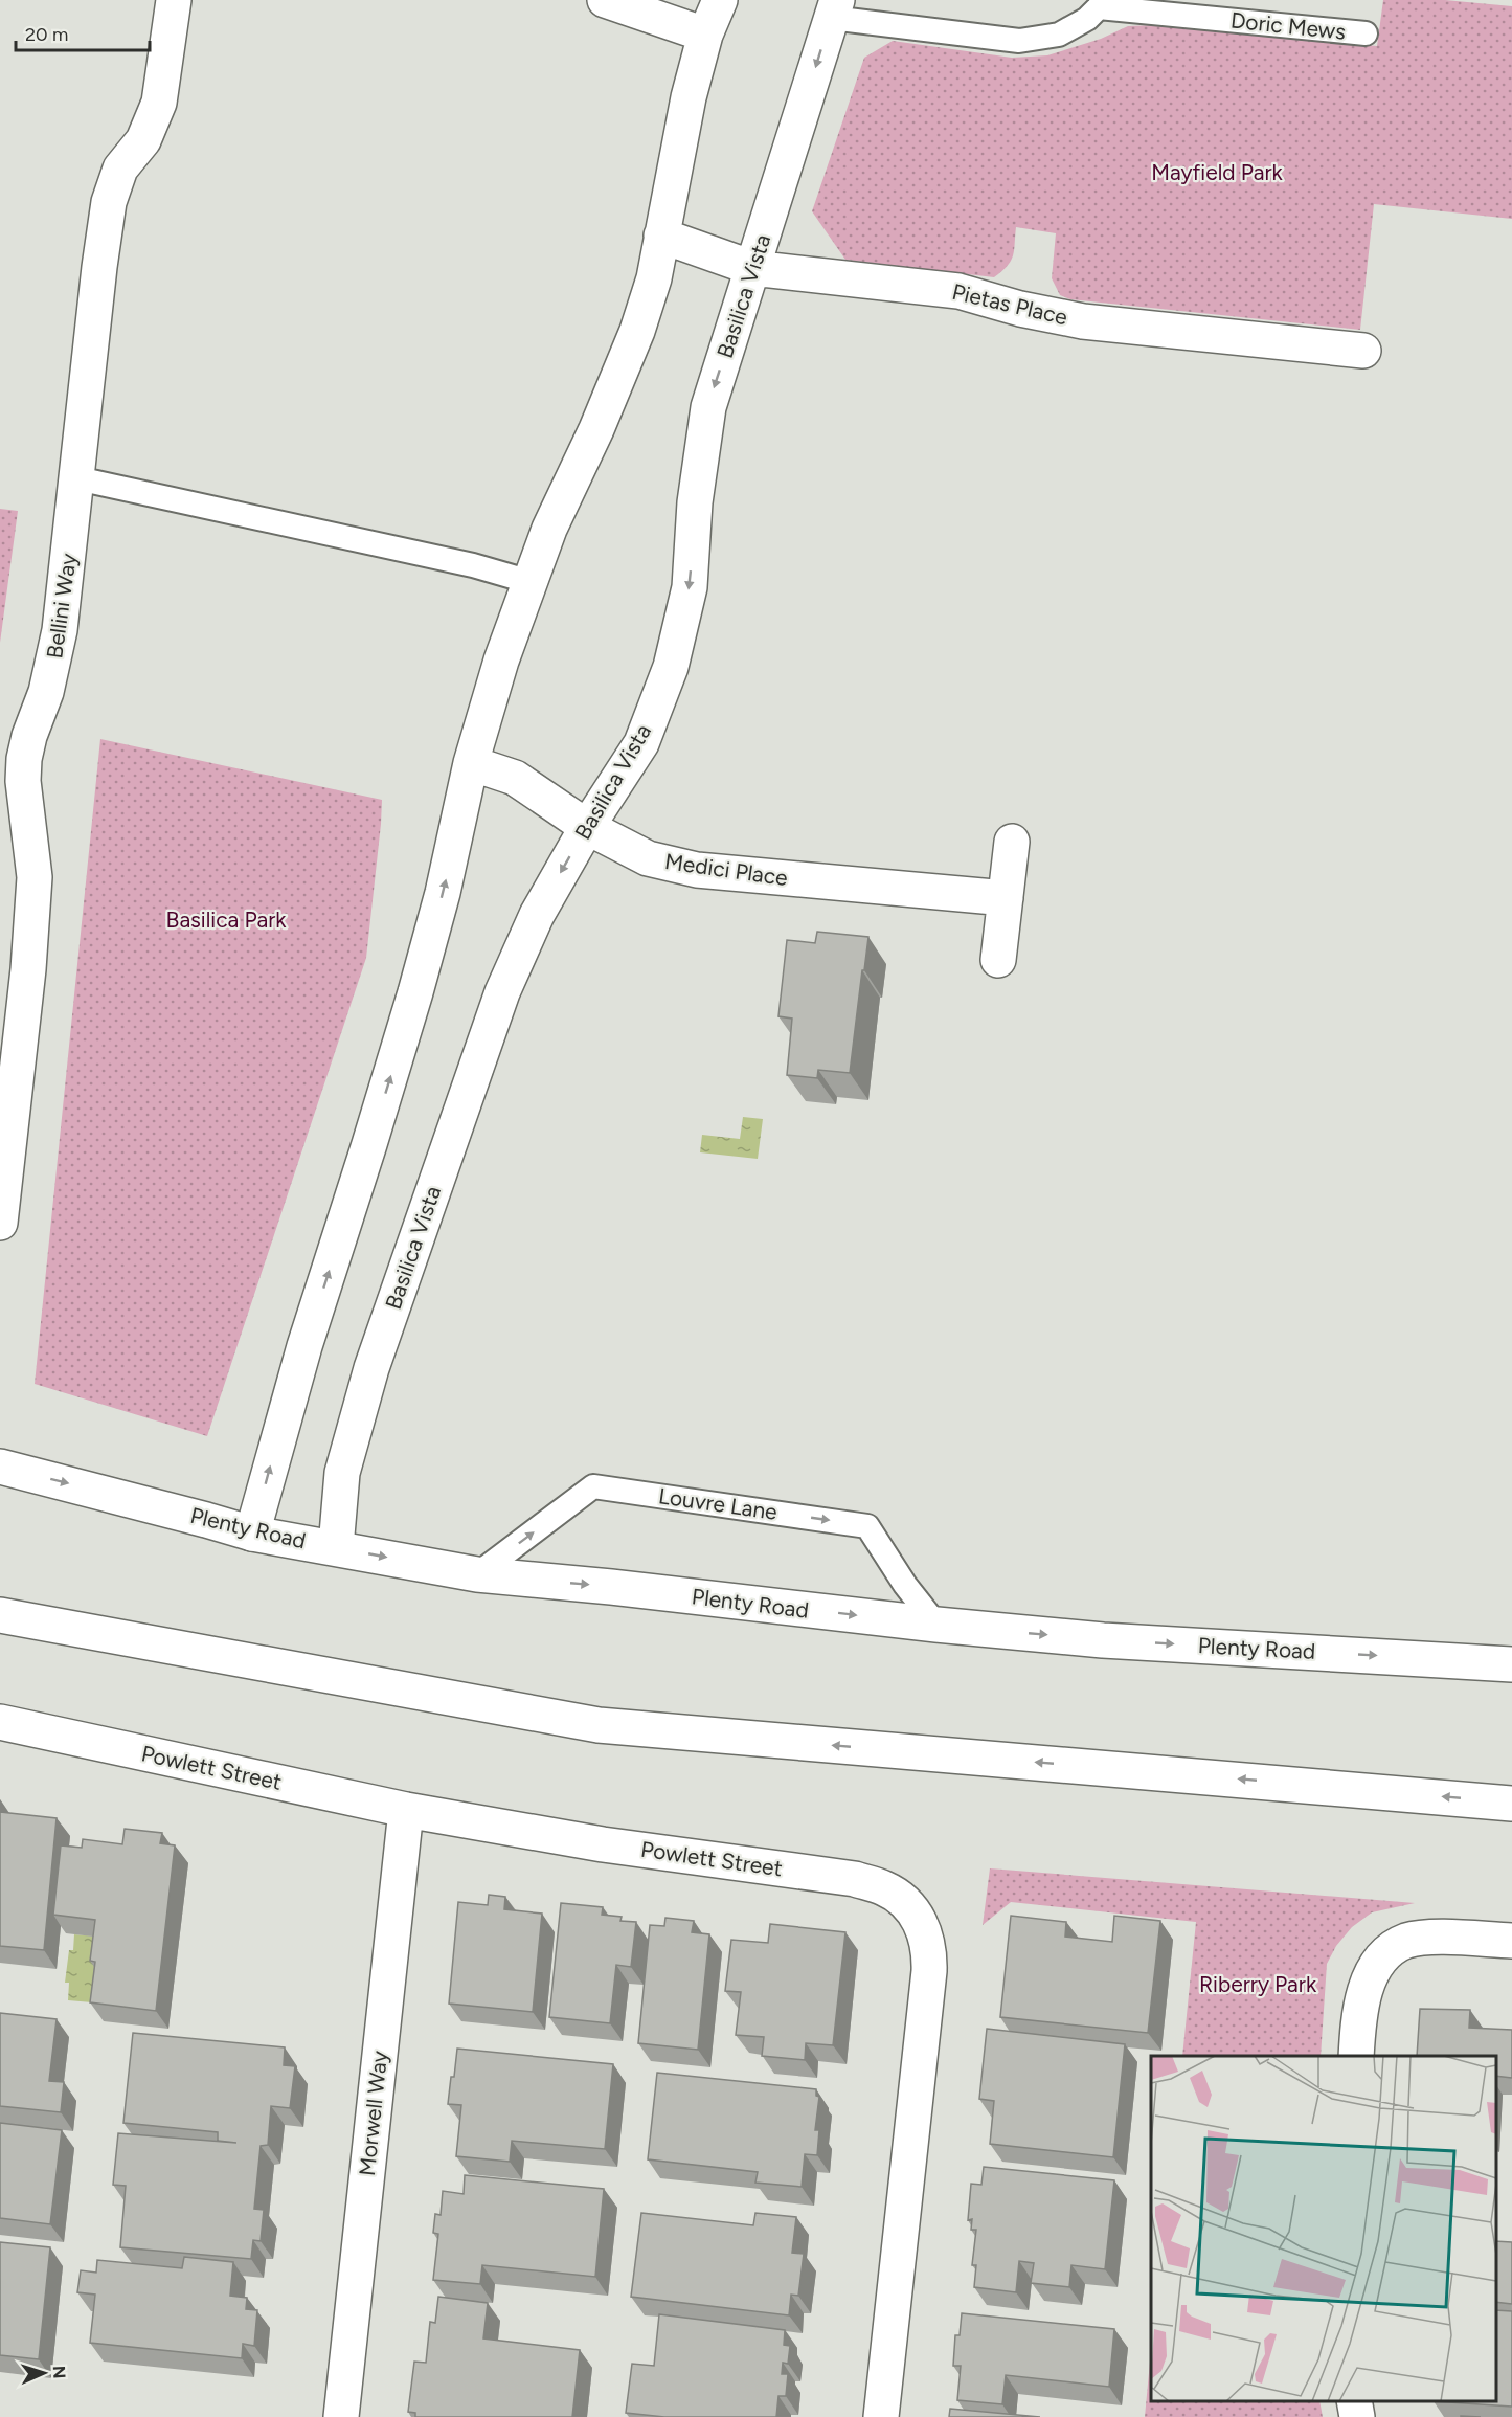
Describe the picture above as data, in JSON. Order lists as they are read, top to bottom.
{
  "streets": {
    "main road": [
      "Basilica Vista",
      "Pietas Place",
      "Bellini Way",
      "Medici Place",
      "Plenty Road",
      "Powlett Street",
      "Morwell Way"
    ],
    "lane": ["Doric Mews", "Louvre Lane"]
  },
  "crossings": [
    ["Basilica Vista", "Pietas Place"],
    ["Basilica Vista", "Medici Place"],
    ["Basilica Vista", "Plenty Road"],
    ["Louvre Lane", "Plenty Road"],
    ["Powlett Street", "Morwell Way"]
  ],
  "one_way": ["Louvre Lane"],
  "parks": ["Mayfield Park", "Basilica Park", "Riberry Park"],
  "scale_bar": "20 m",
  "north": "right"
}
